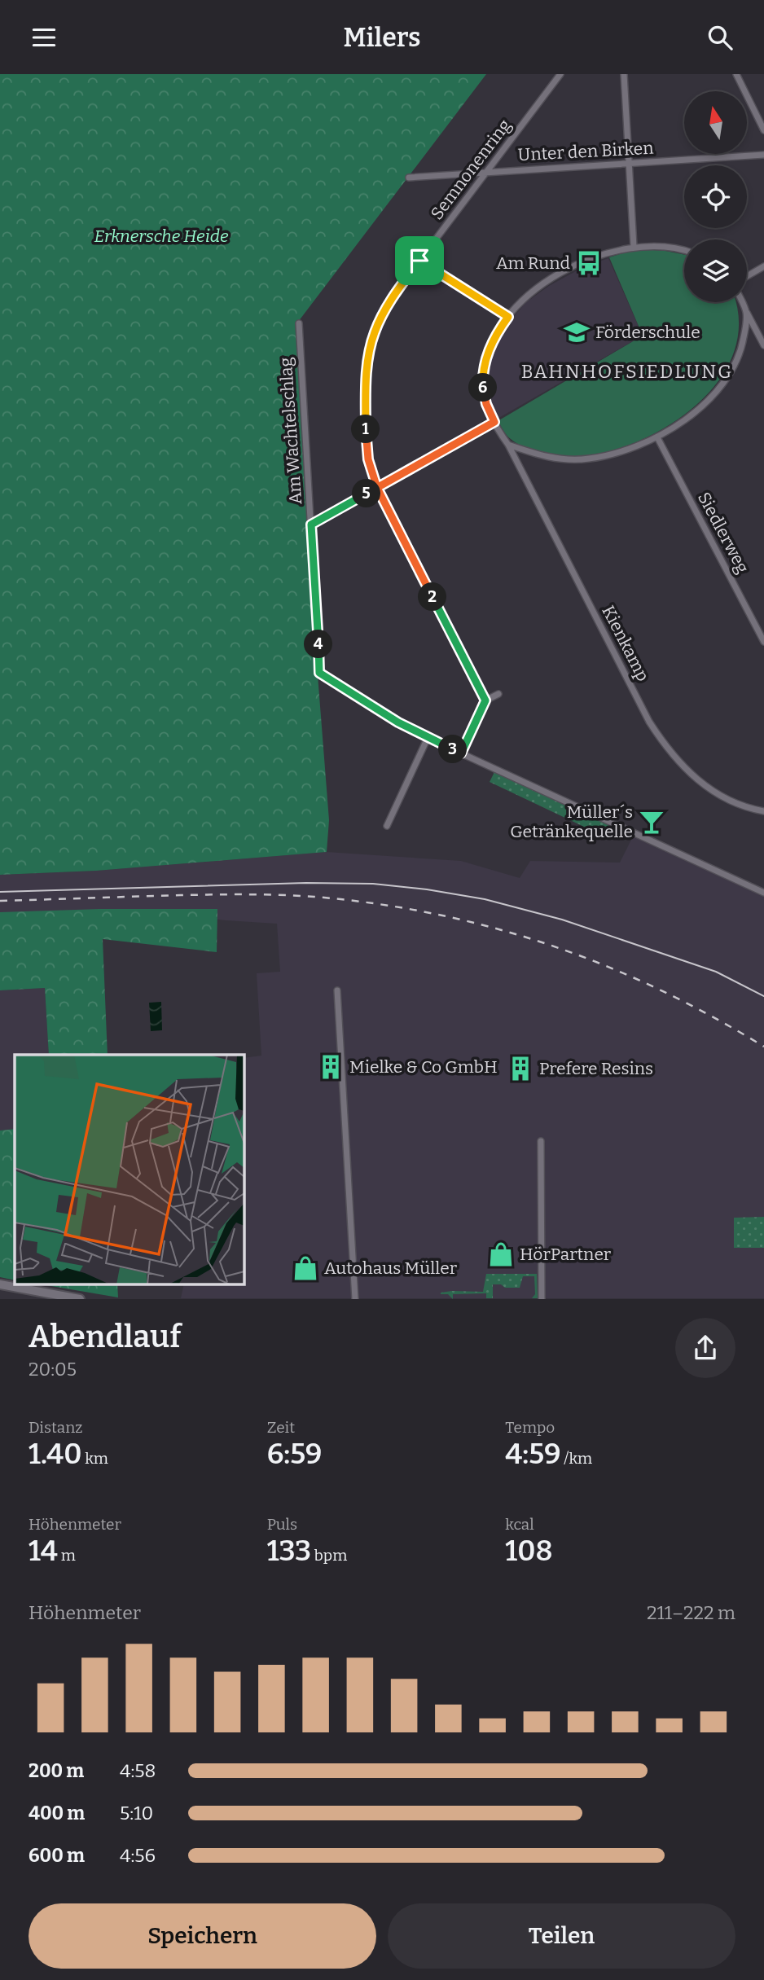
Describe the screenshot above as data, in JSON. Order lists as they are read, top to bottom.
{
  "streets": {
    "street": [
      "Unter den Birken",
      "Semnonenring",
      "Am Wachtelschlag",
      "Siedlerweg",
      "Kienkamp"
    ]
  },
  "crossings": [
    ["Unter den Birken", "Semnonenring"]
  ],
  "districts": ["BAHNHOFSIEDLUNG"],
  "parks": ["Erknersche Heide"],
  "places": {
    "bus stop": ["Am Rund"],
    "school or university": ["Förderschule"],
    "bar": ["Müller´s Getränkequelle"],
    "building": ["Mielke & Co GmbH", "Prefere Resins"],
    "shop": ["HörPartner", "Autohaus Müller"]
  },
  "north": "top",
  "page": {
    "header": "Milers",
    "pins": [
      "6",
      "1",
      "5",
      "2",
      "4",
      "3"
    ],
    "heading": ["Abendlauf", "20:05"],
    "stats": [
      ["Distanz", "1.40 km"],
      ["Zeit", "6:59"],
      ["Tempo", "4:59 /km"],
      ["Höhenmeter", "14 m"],
      ["Puls", "133 bpm"],
      ["kcal", "108"]
    ],
    "chart": ["Höhenmeter", "211–222 m"],
    "list": [
      {
        "name": "200 m",
        "note": "4:58"
      },
      {
        "name": "400 m",
        "note": "5:10"
      },
      {
        "name": "600 m",
        "note": "4:56"
      }
    ],
    "buttons": ["Speichern", "Teilen"]
  }
}
